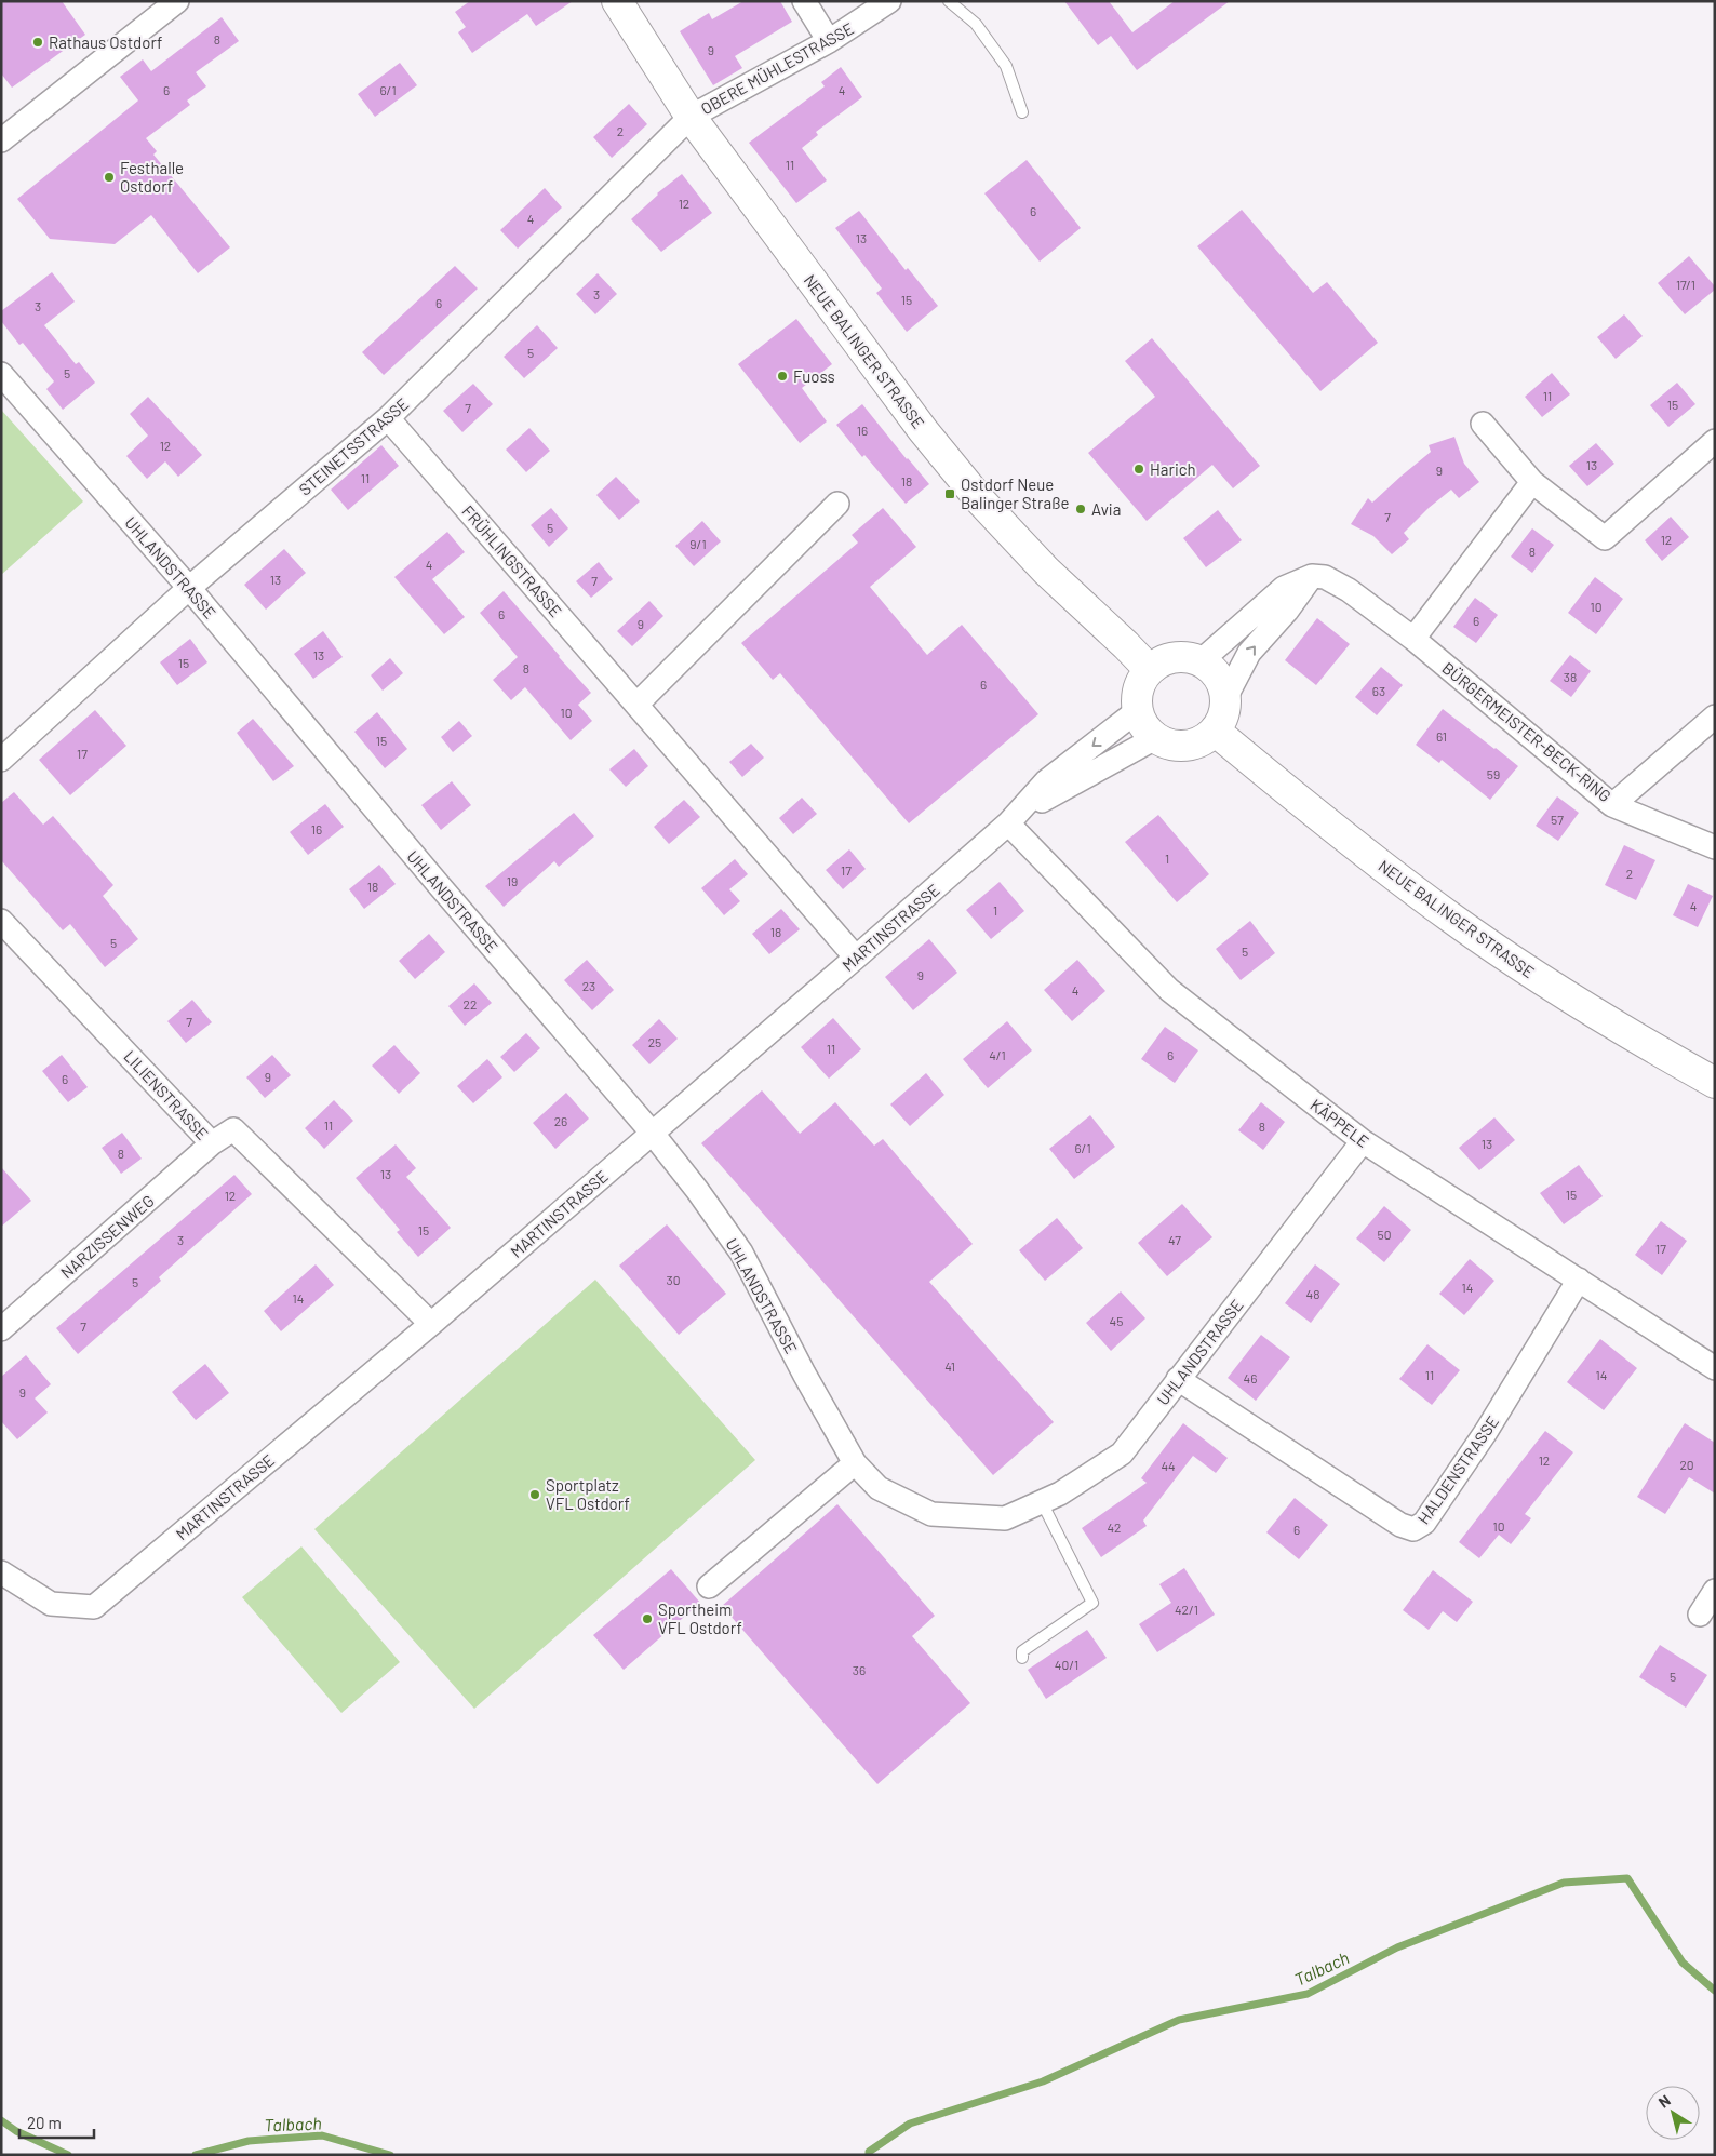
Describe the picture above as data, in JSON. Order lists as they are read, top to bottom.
{
  "streets": {
    "main road": ["NEUE BALINGER STRASSE"],
    "street": [
      "OBERE MÜHLESTRASSE",
      "STEINETSSTRASSE",
      "FRÜHLINGSTRASSE",
      "UHLANDSTRASSE",
      "BÜRGERMEISTER-BECK-RING",
      "MARTINSTRASSE",
      "LILIENSTRASSE",
      "KÄPPELE",
      "NARZISSENWEG",
      "HALDENSTRASSE"
    ]
  },
  "crossings": [
    ["OBERE MÜHLESTRASSE", "NEUE BALINGER STRASSE"],
    ["OBERE MÜHLESTRASSE", "STEINETSSTRASSE"],
    ["NEUE BALINGER STRASSE", "STEINETSSTRASSE"],
    ["NEUE BALINGER STRASSE", "MARTINSTRASSE"],
    ["STEINETSSTRASSE", "FRÜHLINGSTRASSE"],
    ["STEINETSSTRASSE", "UHLANDSTRASSE"],
    ["FRÜHLINGSTRASSE", "MARTINSTRASSE"],
    ["UHLANDSTRASSE", "MARTINSTRASSE"],
    ["UHLANDSTRASSE", "KÄPPELE"],
    ["UHLANDSTRASSE", "HALDENSTRASSE"],
    ["MARTINSTRASSE", "LILIENSTRASSE"],
    ["MARTINSTRASSE", "KÄPPELE"],
    ["LILIENSTRASSE", "NARZISSENWEG"],
    ["KÄPPELE", "HALDENSTRASSE"]
  ],
  "water": ["Talbach"],
  "places": {
    "other": [
      "Rathaus Ostdorf",
      "Festhalle Ostdorf",
      "Fuoss",
      "Harich",
      "Avia",
      "Sportplatz VFL Ostdorf",
      "Sportheim VFL Ostdorf"
    ],
    "transit": ["Ostdorf Neue Balinger Straße"]
  },
  "house_numbers": [
    "8",
    "9",
    "6",
    "6/1",
    "4",
    "2",
    "11",
    "12",
    "6",
    "4",
    "13",
    "17/1",
    "3",
    "15",
    "6",
    "3",
    "5",
    "5",
    "11",
    "15",
    "7",
    "16",
    "12",
    "13",
    "9",
    "11",
    "18",
    "7",
    "5",
    "12",
    "9/1",
    "8",
    "4",
    "13",
    "7",
    "10",
    "6",
    "6",
    "9",
    "13",
    "15",
    "8",
    "38",
    "6",
    "63",
    "10",
    "61",
    "15",
    "17",
    "59",
    "57",
    "16",
    "1",
    "17",
    "2",
    "19",
    "18",
    "4",
    "1",
    "18",
    "5",
    "5",
    "9",
    "23",
    "4",
    "22",
    "7",
    "25",
    "11",
    "4/1",
    "6",
    "9",
    "6",
    "26",
    "11",
    "8",
    "13",
    "6/1",
    "8",
    "13",
    "15",
    "12",
    "15",
    "50",
    "3",
    "47",
    "17",
    "30",
    "5",
    "14",
    "48",
    "14",
    "45",
    "7",
    "41",
    "11",
    "14",
    "46",
    "9",
    "12",
    "20",
    "44",
    "10",
    "42",
    "6",
    "42/1",
    "40/1",
    "36",
    "5"
  ],
  "scale_bar": "20 m",
  "north": "top left"
}
